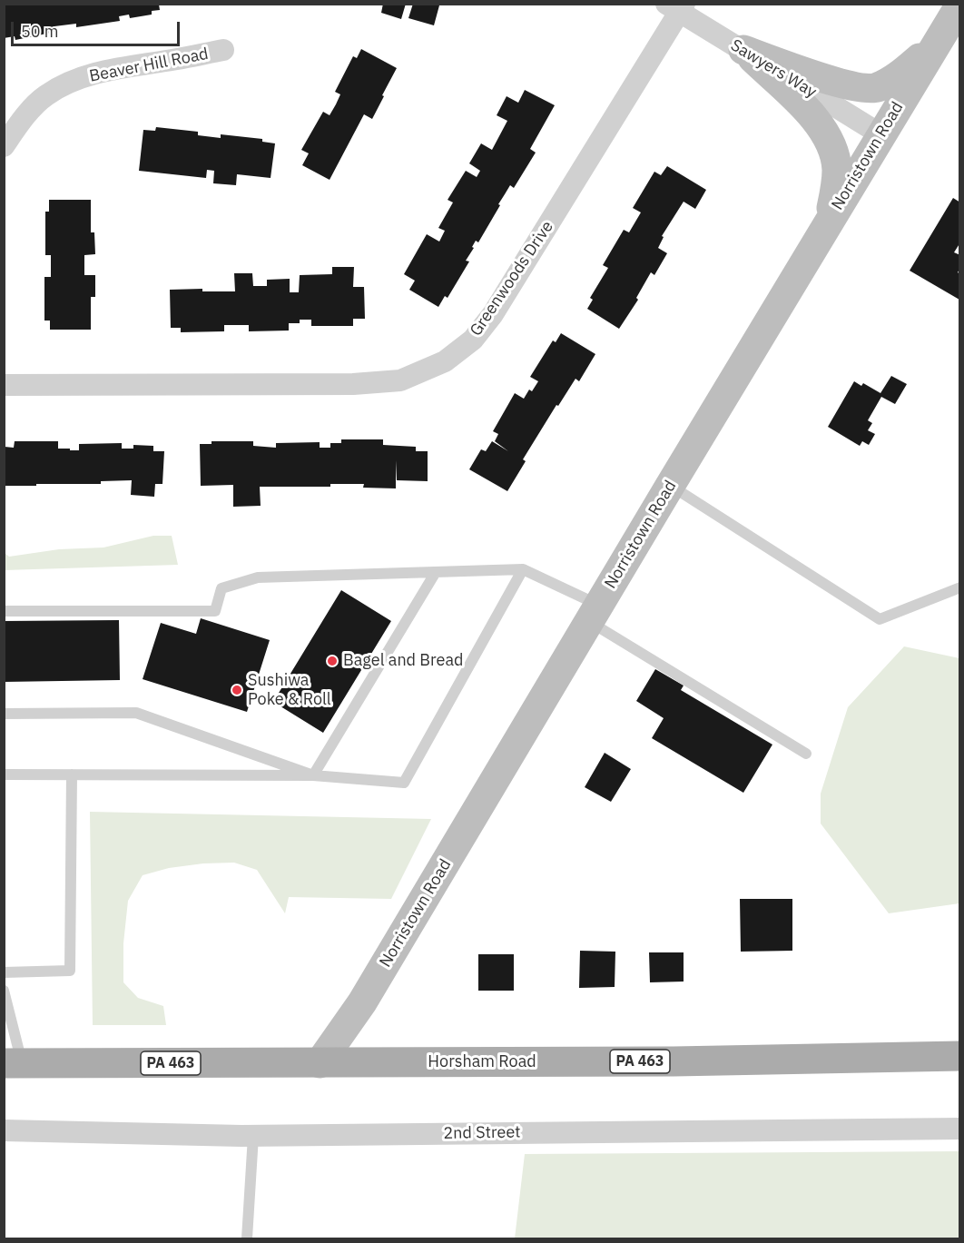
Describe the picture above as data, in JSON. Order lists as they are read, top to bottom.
{
  "streets": {
    "main road": ["Norristown Road", "PA 463", "Horsham Road"],
    "street": [
      "Beaver Hill Road",
      "Sawyers Way",
      "Greenwoods Drive",
      "2nd Street"
    ]
  },
  "crossings": [
    ["Sawyers Way", "Norristown Road"],
    ["Sawyers Way", "Greenwoods Drive"],
    ["Norristown Road", "Horsham Road"]
  ],
  "places": ["Bagel and Bread", "Sushiwa Poke & Roll"],
  "scale_bar": "50 m"
}
